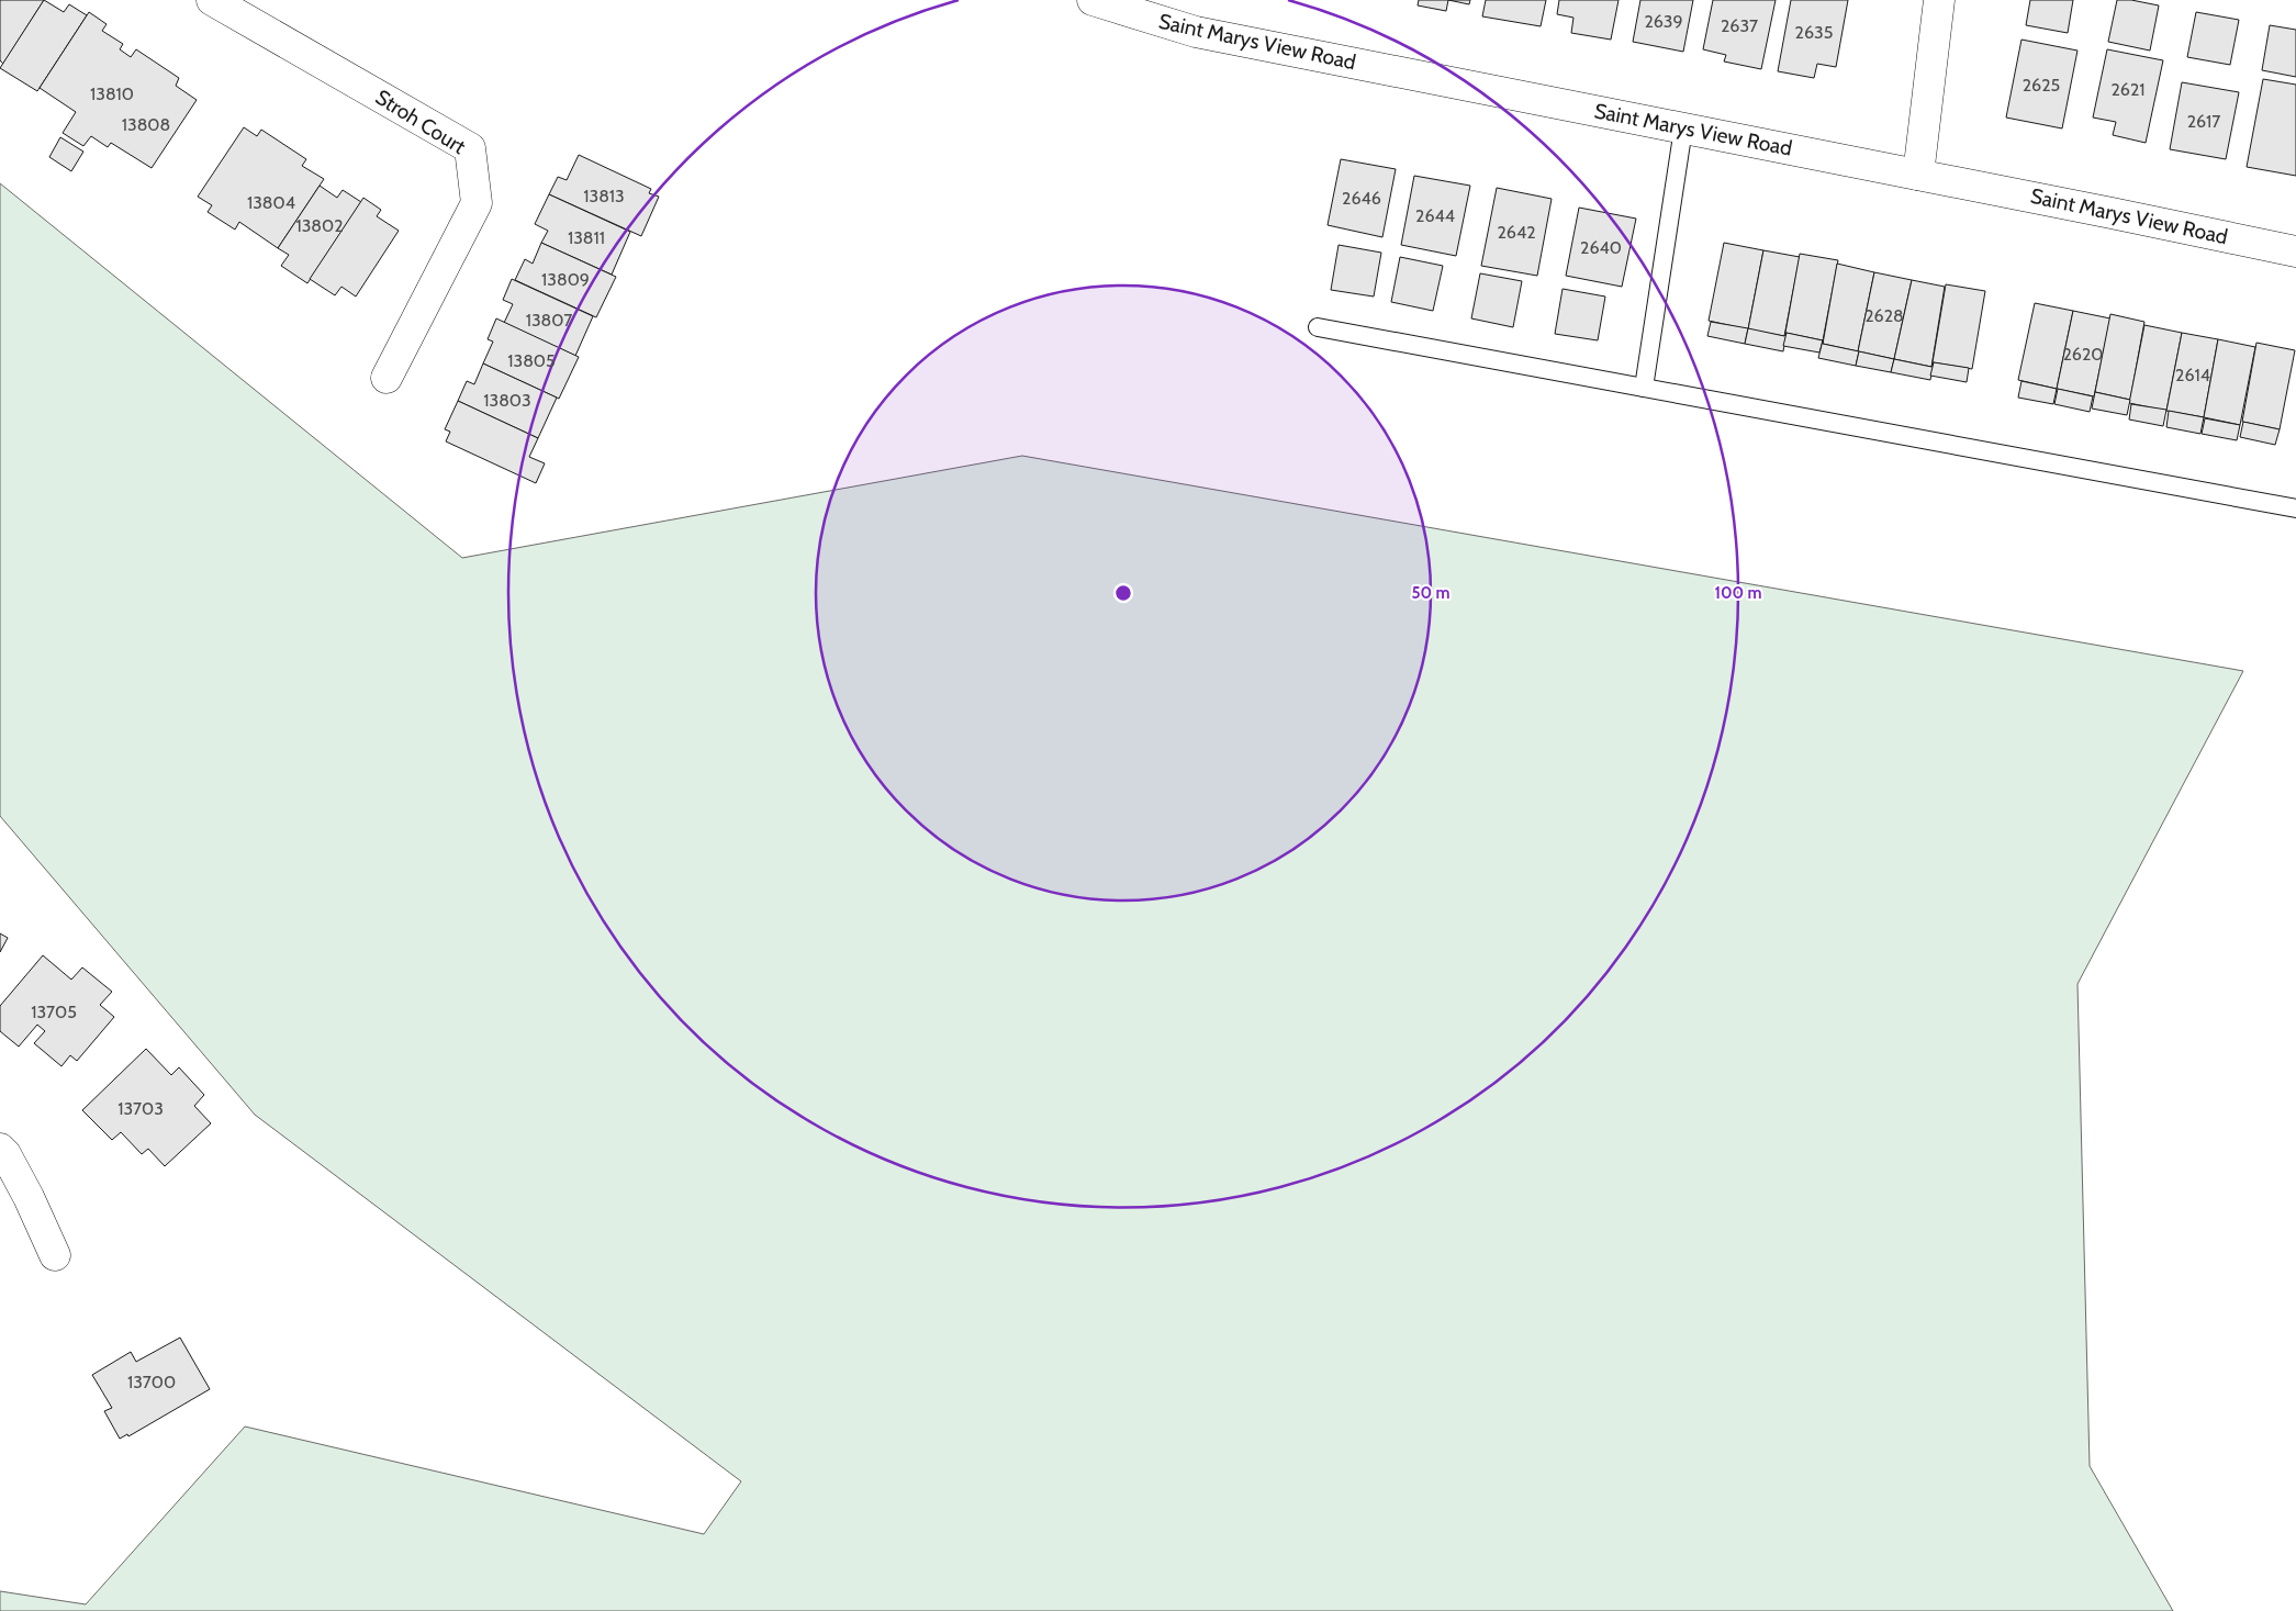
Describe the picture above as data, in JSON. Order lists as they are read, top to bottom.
{
  "streets": {
    "street": ["Saint Marys View Road", "Stroh Court"]
  },
  "house_numbers": [
    "2639",
    "2637",
    "2635",
    "2625",
    "2621",
    "13810",
    "2617",
    "13808",
    "13813",
    "2646",
    "13804",
    "2644",
    "13802",
    "2642",
    "13811",
    "2640",
    "13809",
    "2628",
    "13807",
    "2620",
    "13805",
    "2614",
    "13803",
    "13705",
    "13703",
    "13700"
  ],
  "rings": ["50 m", "100 m"]
}
